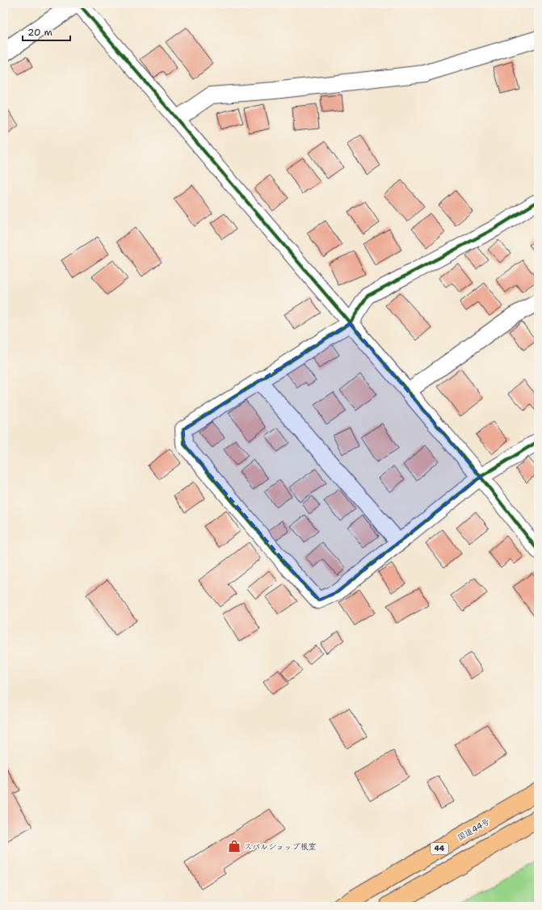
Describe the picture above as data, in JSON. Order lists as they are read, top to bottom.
{
  "streets": {
    "highway": ["国道44号", "44"]
  },
  "places": {
    "shop": ["スバルショップ根室"]
  },
  "scale_bar": "20 m"
}
